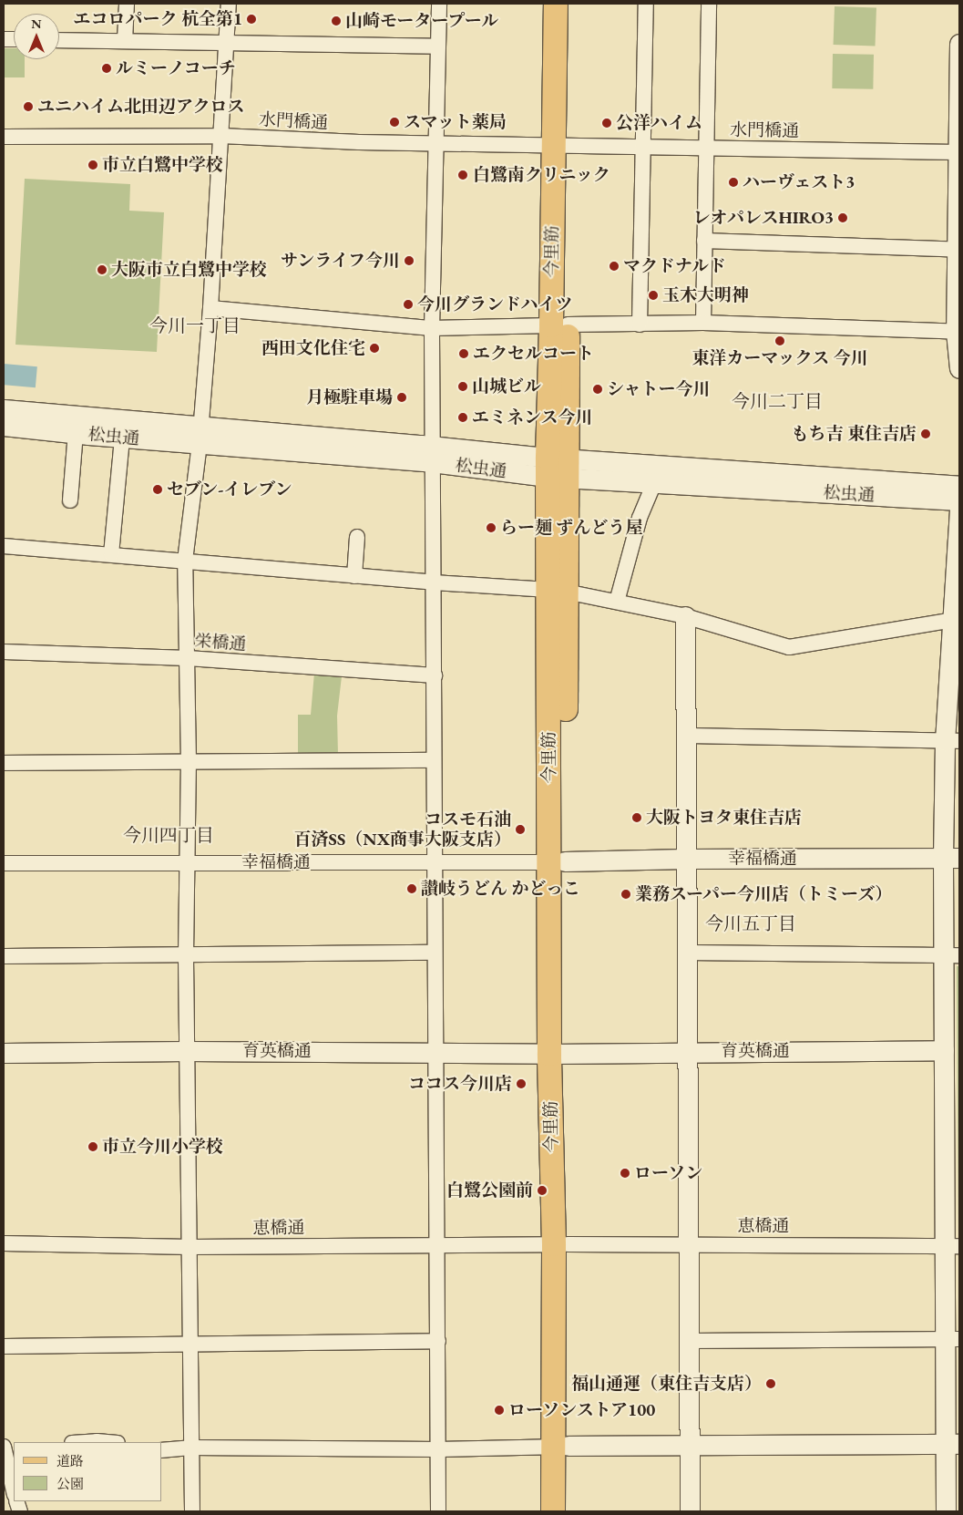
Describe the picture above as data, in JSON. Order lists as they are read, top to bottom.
{
  "streets": {
    "main road": ["今里筋"],
    "street": [
      "水門橋通",
      "松虫通",
      "栄橋通",
      "幸福橋通",
      "育英橋通",
      "恵橋通"
    ]
  },
  "crossings": [
    ["水門橋通", "今里筋"],
    ["今里筋", "松虫通"],
    ["今里筋", "幸福橋通"],
    ["今里筋", "育英橋通"],
    ["今里筋", "恵橋通"]
  ],
  "districts": [
    "今川一丁目",
    "今川二丁目",
    "今川四丁目",
    "今川五丁目"
  ],
  "places": [
    "エコロパーク 杭全第1",
    "山崎モータープール",
    "ルミーノコーチ",
    "ユニハイム北田辺アクロス",
    "スマット薬局",
    "公洋ハイム",
    "市立白鷺中学校",
    "白鷺南クリニック",
    "ハーヴェスト3",
    "レオパレスHIRO3",
    "サンライフ今川",
    "マクドナルド",
    "大阪市立白鷺中学校",
    "玉木大明神",
    "今川グランドハイツ",
    "東洋カーマックス 今川",
    "西田文化住宅",
    "エクセルコート",
    "山城ビル",
    "シャトー今川",
    "月極駐車場",
    "エミネンス今川",
    "もち吉 東住吉店",
    "セブン-イレブン",
    "らー麺 ずんどう屋",
    "大阪トヨタ東住吉店",
    "コスモ石油 百済SS（NX商事大阪支店）",
    "讃岐うどん かどっこ",
    "業務スーパー今川店（トミーズ）",
    "ココス今川店",
    "市立今川小学校",
    "ローソン",
    "白鷺公園前",
    "福山通運（東住吉支店）",
    "ローソンストア100"
  ],
  "legend": ["道路", "公園"],
  "north": "top"
}
